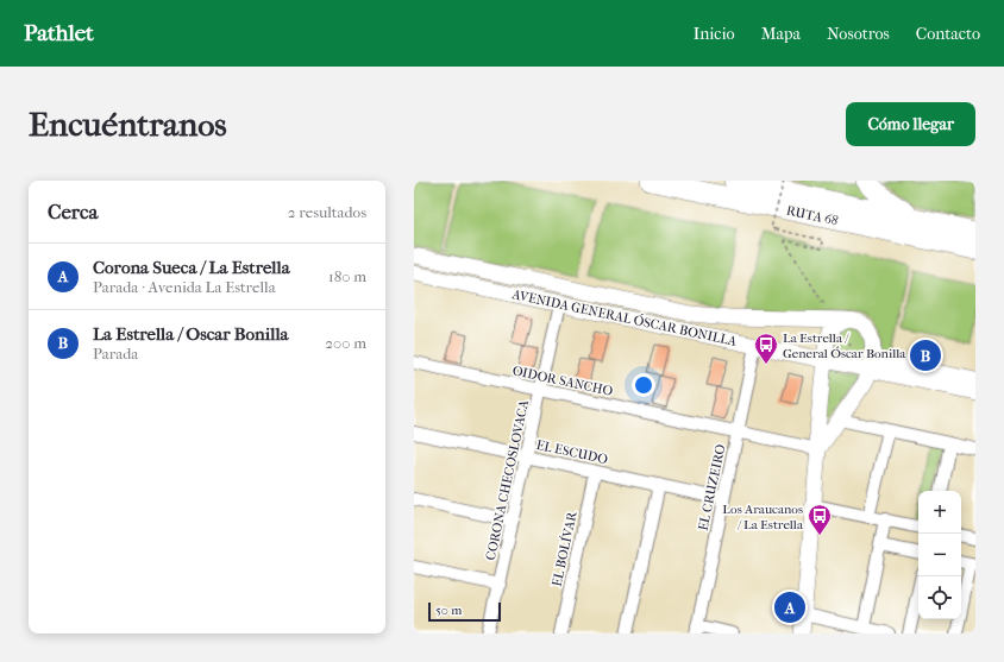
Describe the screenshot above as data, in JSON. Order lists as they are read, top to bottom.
{
  "streets": {
    "highway": ["RUTA 68"],
    "main road": ["AVENIDA GENERAL ÓSCAR BONILLA"],
    "street": [
      "OIDOR SANCHO",
      "EL ESCUDO",
      "CORONA CHECOSLOVACA",
      "EL CRUZEIRO",
      "EL BOLÍVAR"
    ]
  },
  "crossings": [
    ["AVENIDA GENERAL ÓSCAR BONILLA", "CORONA CHECOSLOVACA"],
    ["AVENIDA GENERAL ÓSCAR BONILLA", "EL CRUZEIRO"],
    ["OIDOR SANCHO", "CORONA CHECOSLOVACA"],
    ["OIDOR SANCHO", "EL CRUZEIRO"],
    ["EL ESCUDO", "CORONA CHECOSLOVACA"],
    ["EL ESCUDO", "EL CRUZEIRO"],
    ["EL ESCUDO", "EL BOLÍVAR"]
  ],
  "places": {
    "bus stop": ["La Estrella / General Óscar Bonilla", "Los Araucanos / La Estrella"]
  },
  "scale_bar": "50 m",
  "page": {
    "header": "Pathlet",
    "nav": [
      "Inicio",
      "Mapa",
      "Nosotros",
      "Contacto"
    ],
    "buttons": "Cómo llegar",
    "title": "Encuéntranos",
    "heading": ["Cerca", "2 resultados"],
    "list": [
      {
        "mark": "A",
        "name": "Corona Sueca / La Estrella",
        "note": "Parada · Avenida La Estrella",
        "value": "180 m"
      },
      {
        "mark": "B",
        "name": "La Estrella / Oscar Bonilla",
        "note": "Parada",
        "value": "200 m"
      }
    ],
    "pins": ["B", "A"],
    "map_buttons": ["+", "−"],
    "scale": "50 m"
  }
}
